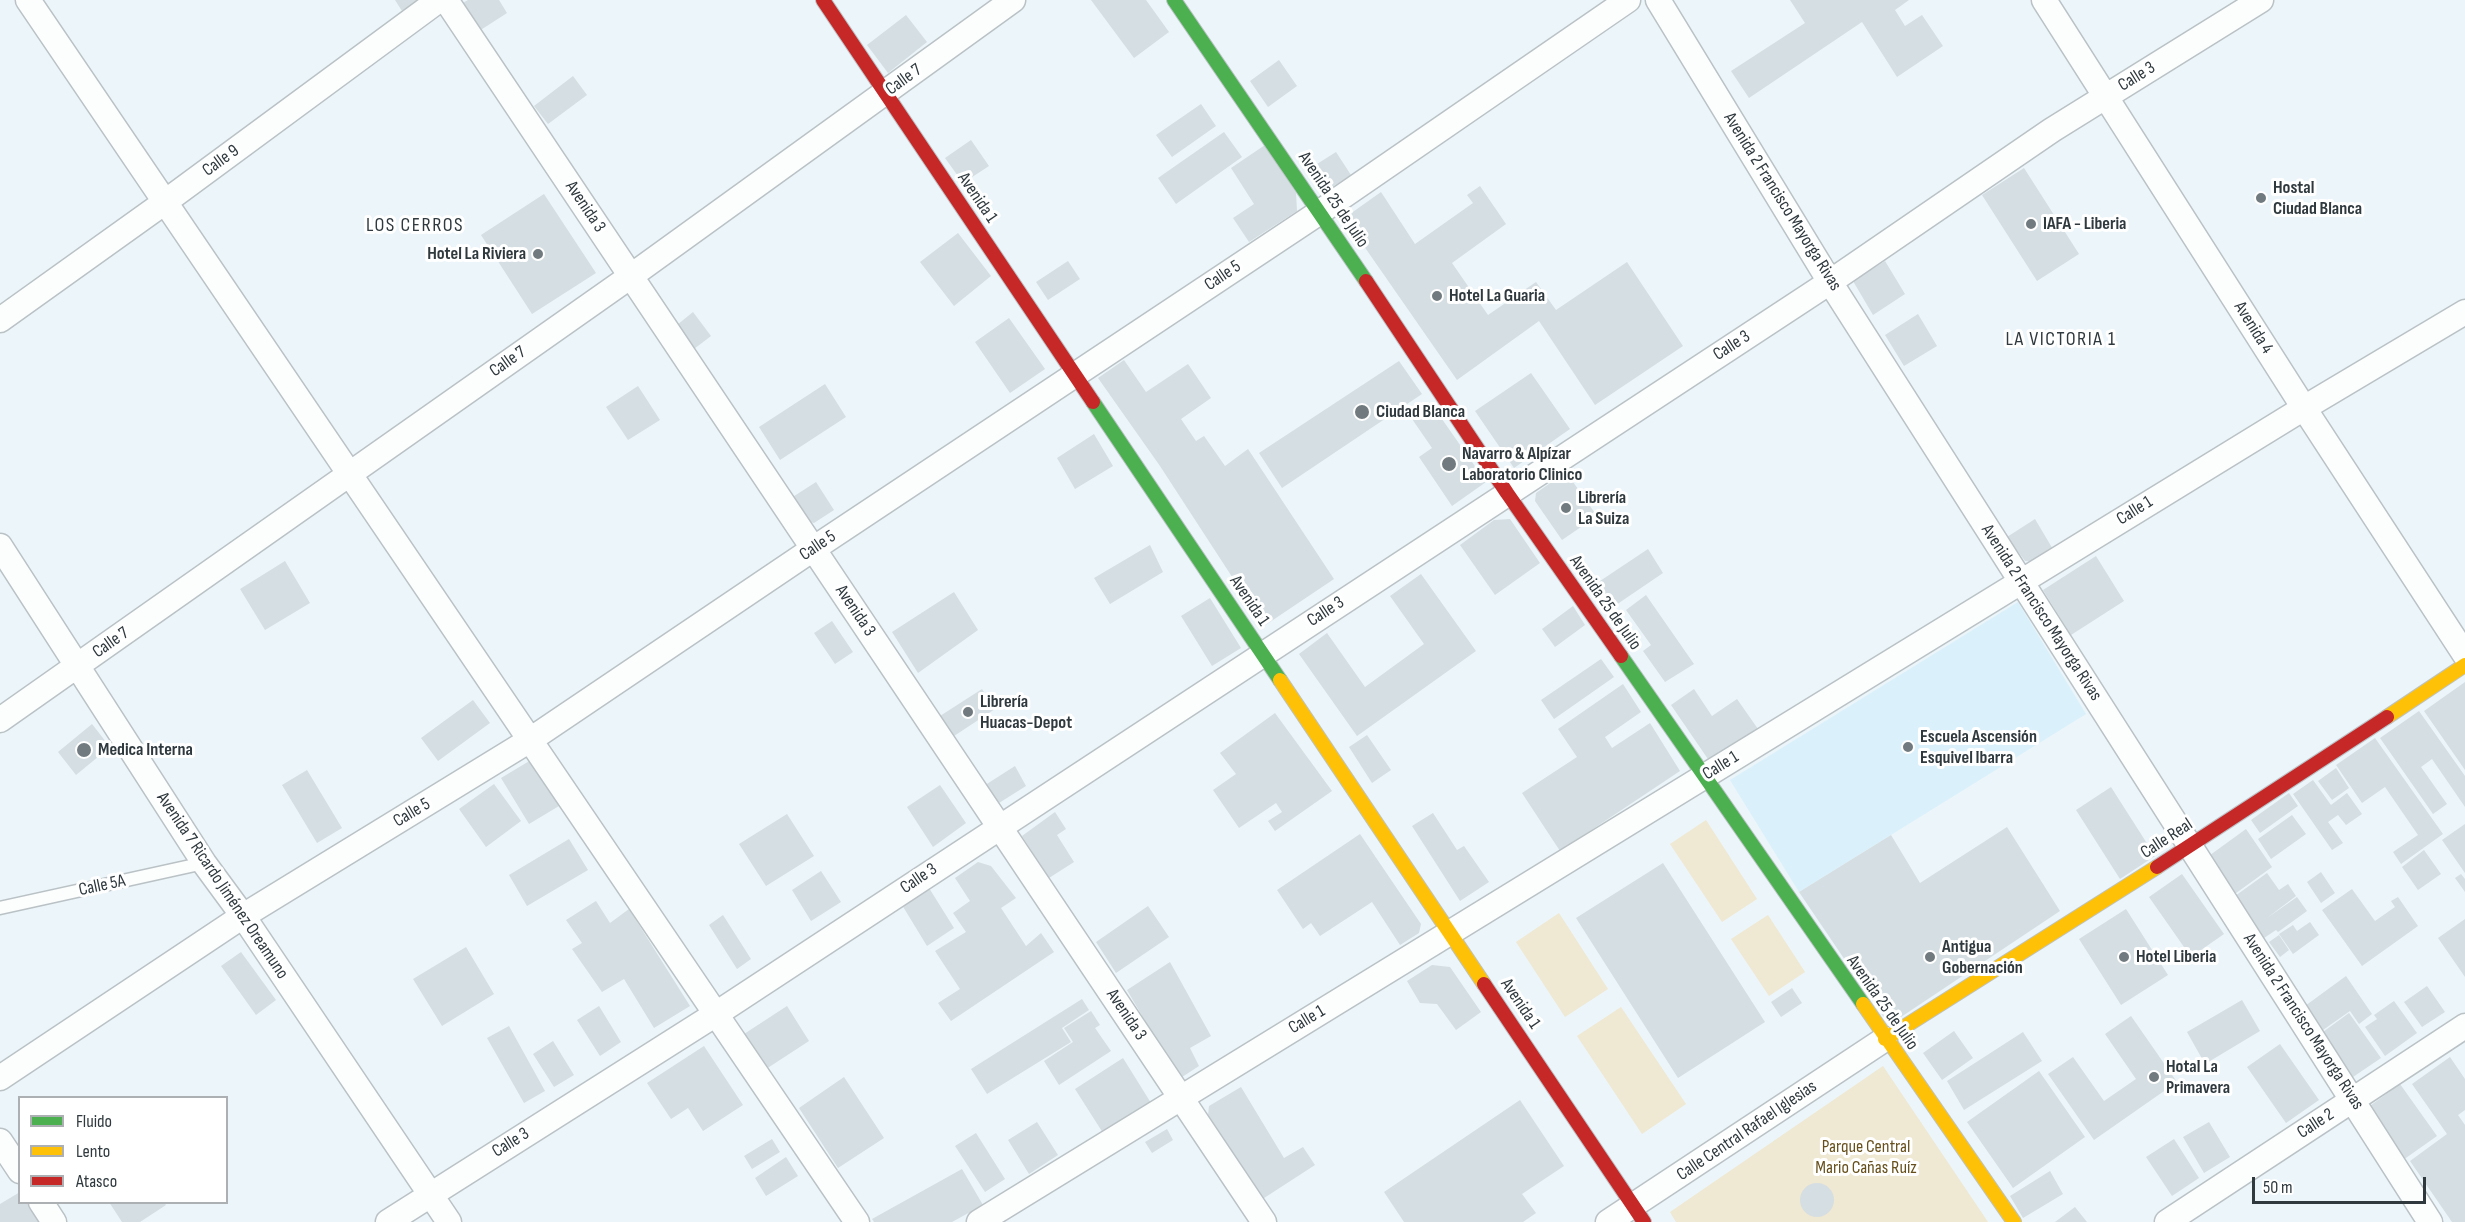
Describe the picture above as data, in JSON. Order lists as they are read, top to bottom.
{
  "streets": {
    "street": [
      "Calle 3",
      "Calle 7",
      "Calle 9",
      "Avenida 1",
      "Avenida 25 de Julio",
      "Avenida 2 Francisco Mayorga Rivas",
      "Avenida 3",
      "Calle 5",
      "Avenida 4",
      "Calle 1",
      "Calle Real",
      "Avenida 7 Ricardo Jiménez Oreamuno",
      "Calle 2",
      "Calle Central Rafael Iglesias"
    ],
    "lane": ["Calle 5A"]
  },
  "crossings": [
    ["Calle 3", "Avenida 1"],
    ["Calle 3", "Avenida 25 de Julio"],
    ["Calle 3", "Avenida 2 Francisco Mayorga Rivas"],
    ["Calle 3", "Avenida 3"],
    ["Calle 3", "Avenida 4"],
    ["Calle 3", "Avenida 7 Ricardo Jiménez Oreamuno"],
    ["Calle 7", "Avenida 1"],
    ["Calle 7", "Avenida 3"],
    ["Calle 7", "Avenida 7 Ricardo Jiménez Oreamuno"],
    ["Avenida 1", "Calle 5"],
    ["Avenida 1", "Calle 1"],
    ["Avenida 1", "Calle Central Rafael Iglesias"],
    ["Avenida 25 de Julio", "Calle 5"],
    ["Avenida 25 de Julio", "Calle 1"],
    ["Avenida 25 de Julio", "Calle Real"],
    ["Avenida 25 de Julio", "Calle Central Rafael Iglesias"],
    ["Avenida 2 Francisco Mayorga Rivas", "Calle 1"],
    ["Avenida 2 Francisco Mayorga Rivas", "Calle Real"],
    ["Avenida 2 Francisco Mayorga Rivas", "Calle 2"],
    ["Avenida 3", "Calle 5"],
    ["Avenida 3", "Calle 1"],
    ["Calle 5", "Avenida 7 Ricardo Jiménez Oreamuno"],
    ["Avenida 4", "Calle 1"],
    ["Calle Real", "Calle Central Rafael Iglesias"],
    ["Calle 5A", "Avenida 7 Ricardo Jiménez Oreamuno"]
  ],
  "districts": ["LOS CERROS", "LA VICTORIA 1"],
  "parks": ["Parque Central Mario Cañas Ruíz"],
  "places": [
    "Hostal Ciudad Blanca",
    "IAFA - Liberia",
    "Hotel La Riviera",
    "Hotel La Guaria",
    "Ciudad Blanca",
    "Navarro & Alpízar Laboratorio Clinico",
    "Librería La Suiza",
    "Librería Huacas-Depot",
    "Escuela Ascensión Esquivel Ibarra",
    "Medica Interna",
    "Antigua Gobernación",
    "Hotel Liberia",
    "Hotal La Primavera"
  ],
  "legend": ["Fluido", "Lento", "Atasco"],
  "scale_bar": "50 m"
}
